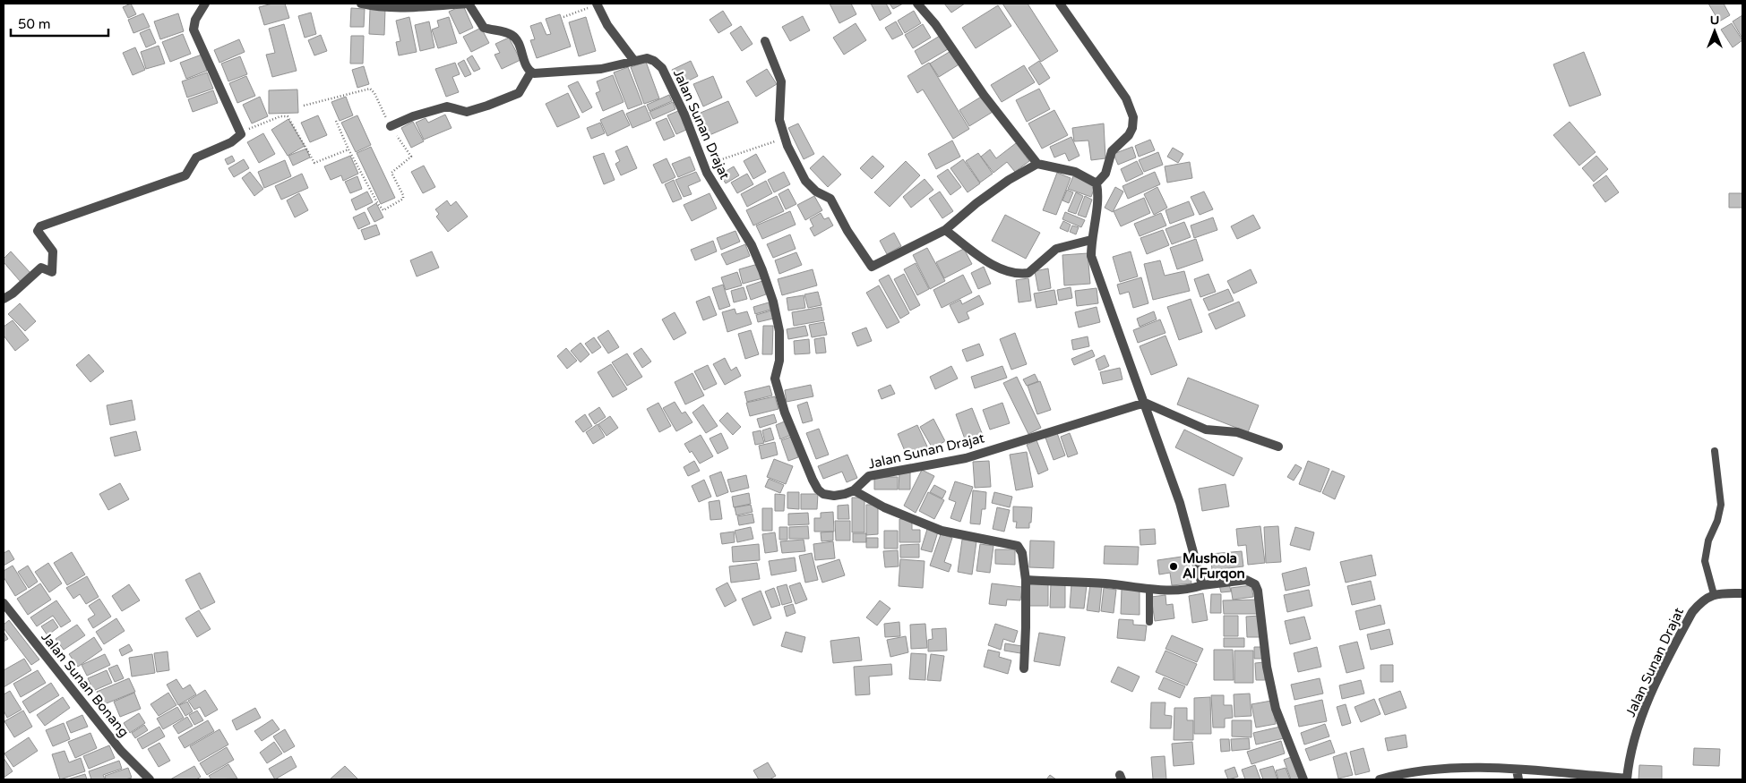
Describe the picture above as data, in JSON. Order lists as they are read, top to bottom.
{
  "streets": {
    "street": ["Jalan Sunan Drajat", "Jalan Sunan Bonang"]
  },
  "places": ["Mushola Al Furqon"],
  "scale_bar": "50 m",
  "north": "top"
}
